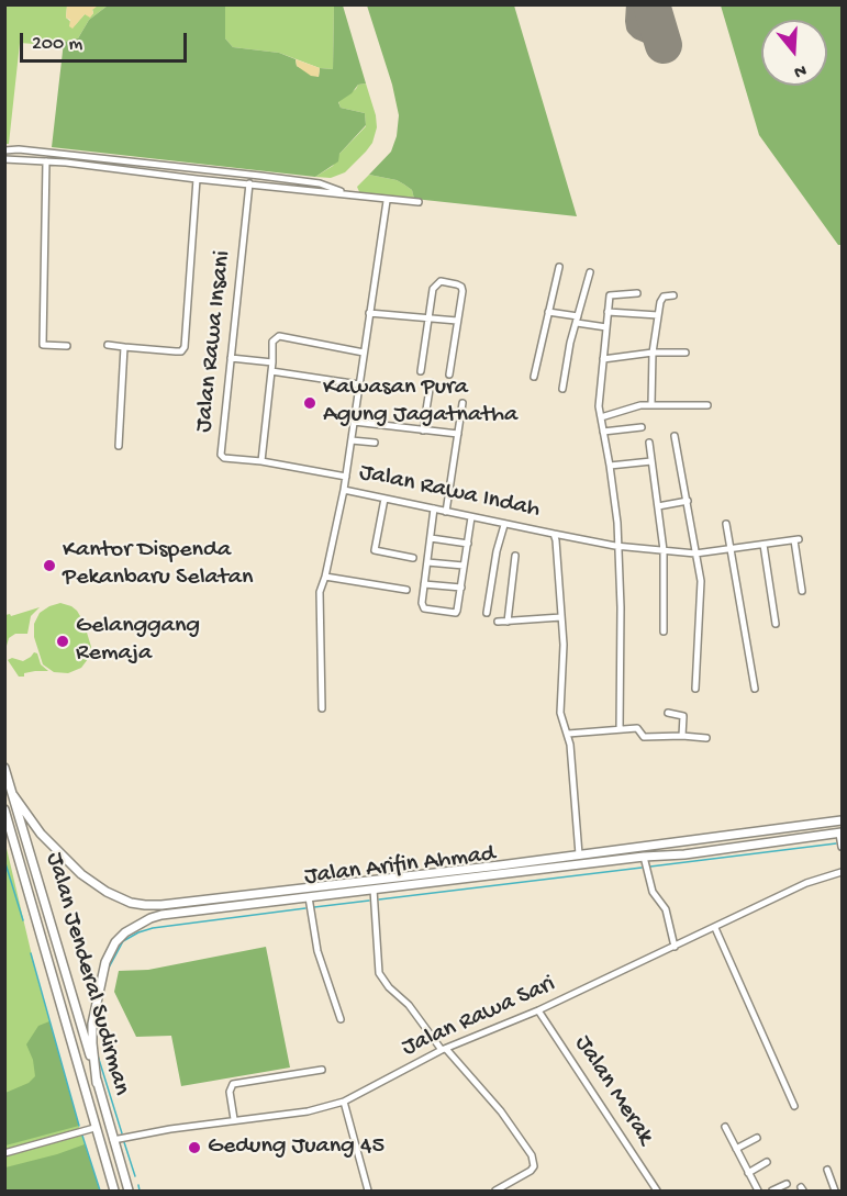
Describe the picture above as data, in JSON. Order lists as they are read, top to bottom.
{
  "streets": {
    "main road": ["Jalan Arifin Ahmad", "Jalan Jenderal Sudirman"],
    "street": [
      "Jalan Rawa Insani",
      "Jalan Rawa Indah",
      "Jalan Rawa Sari",
      "Jalan Merak"
    ]
  },
  "crossings": [
    ["Jalan Rawa Insani", "Jalan Rawa Indah"],
    ["Jalan Rawa Indah", "Jalan Arifin Ahmad"],
    ["Jalan Arifin Ahmad", "Jalan Jenderal Sudirman"],
    ["Jalan Jenderal Sudirman", "Jalan Rawa Sari"],
    ["Jalan Rawa Sari", "Jalan Merak"]
  ],
  "places": [
    "Kawasan Pura Agung Jagatnatha",
    "Kantor Dispenda Pekanbaru Selatan",
    "Gelanggang Remaja",
    "Gedung Juang 45"
  ],
  "scale_bar": "200 m",
  "north": "bottom"
}
